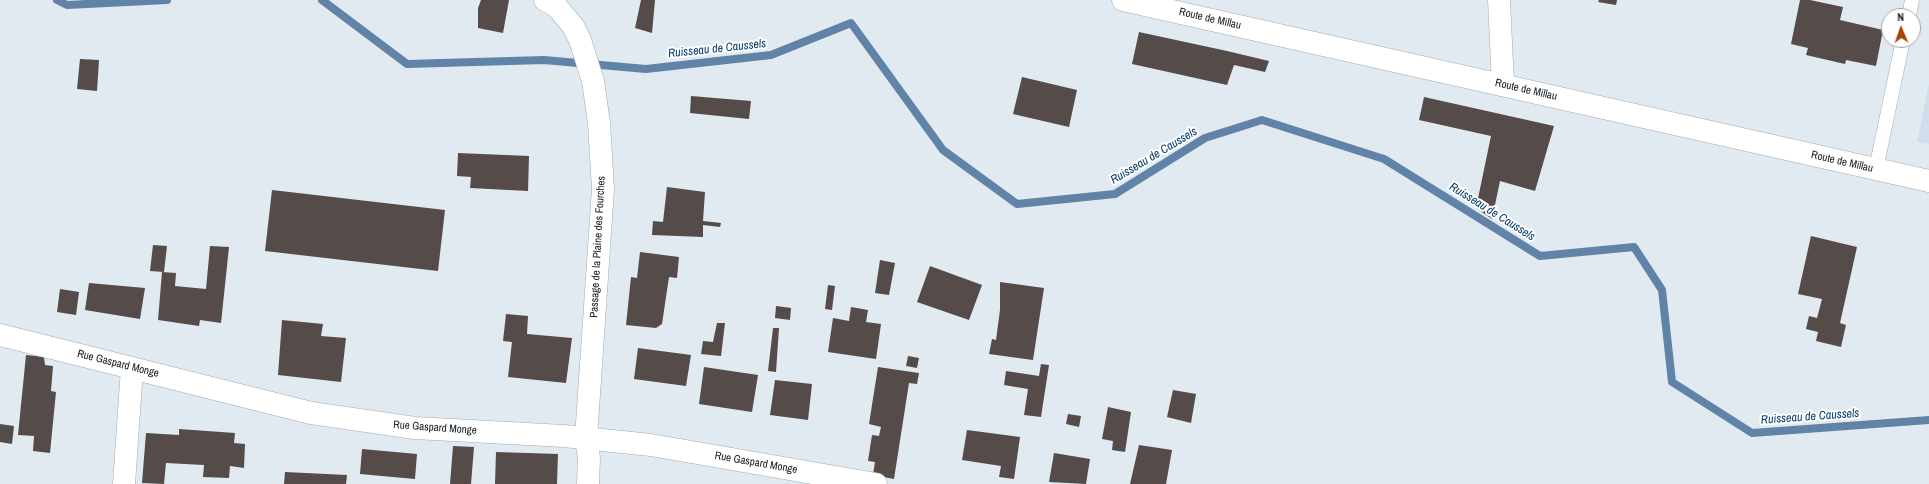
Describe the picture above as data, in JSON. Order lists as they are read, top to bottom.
{
  "streets": {
    "street": ["Route de Millau", "Passage de la Plaine des Fourches", "Rue Gaspard Monge"]
  },
  "crossings": [
    ["Passage de la Plaine des Fourches", "Rue Gaspard Monge"]
  ],
  "water": ["Ruisseau de Caussels"],
  "north": "top"
}
